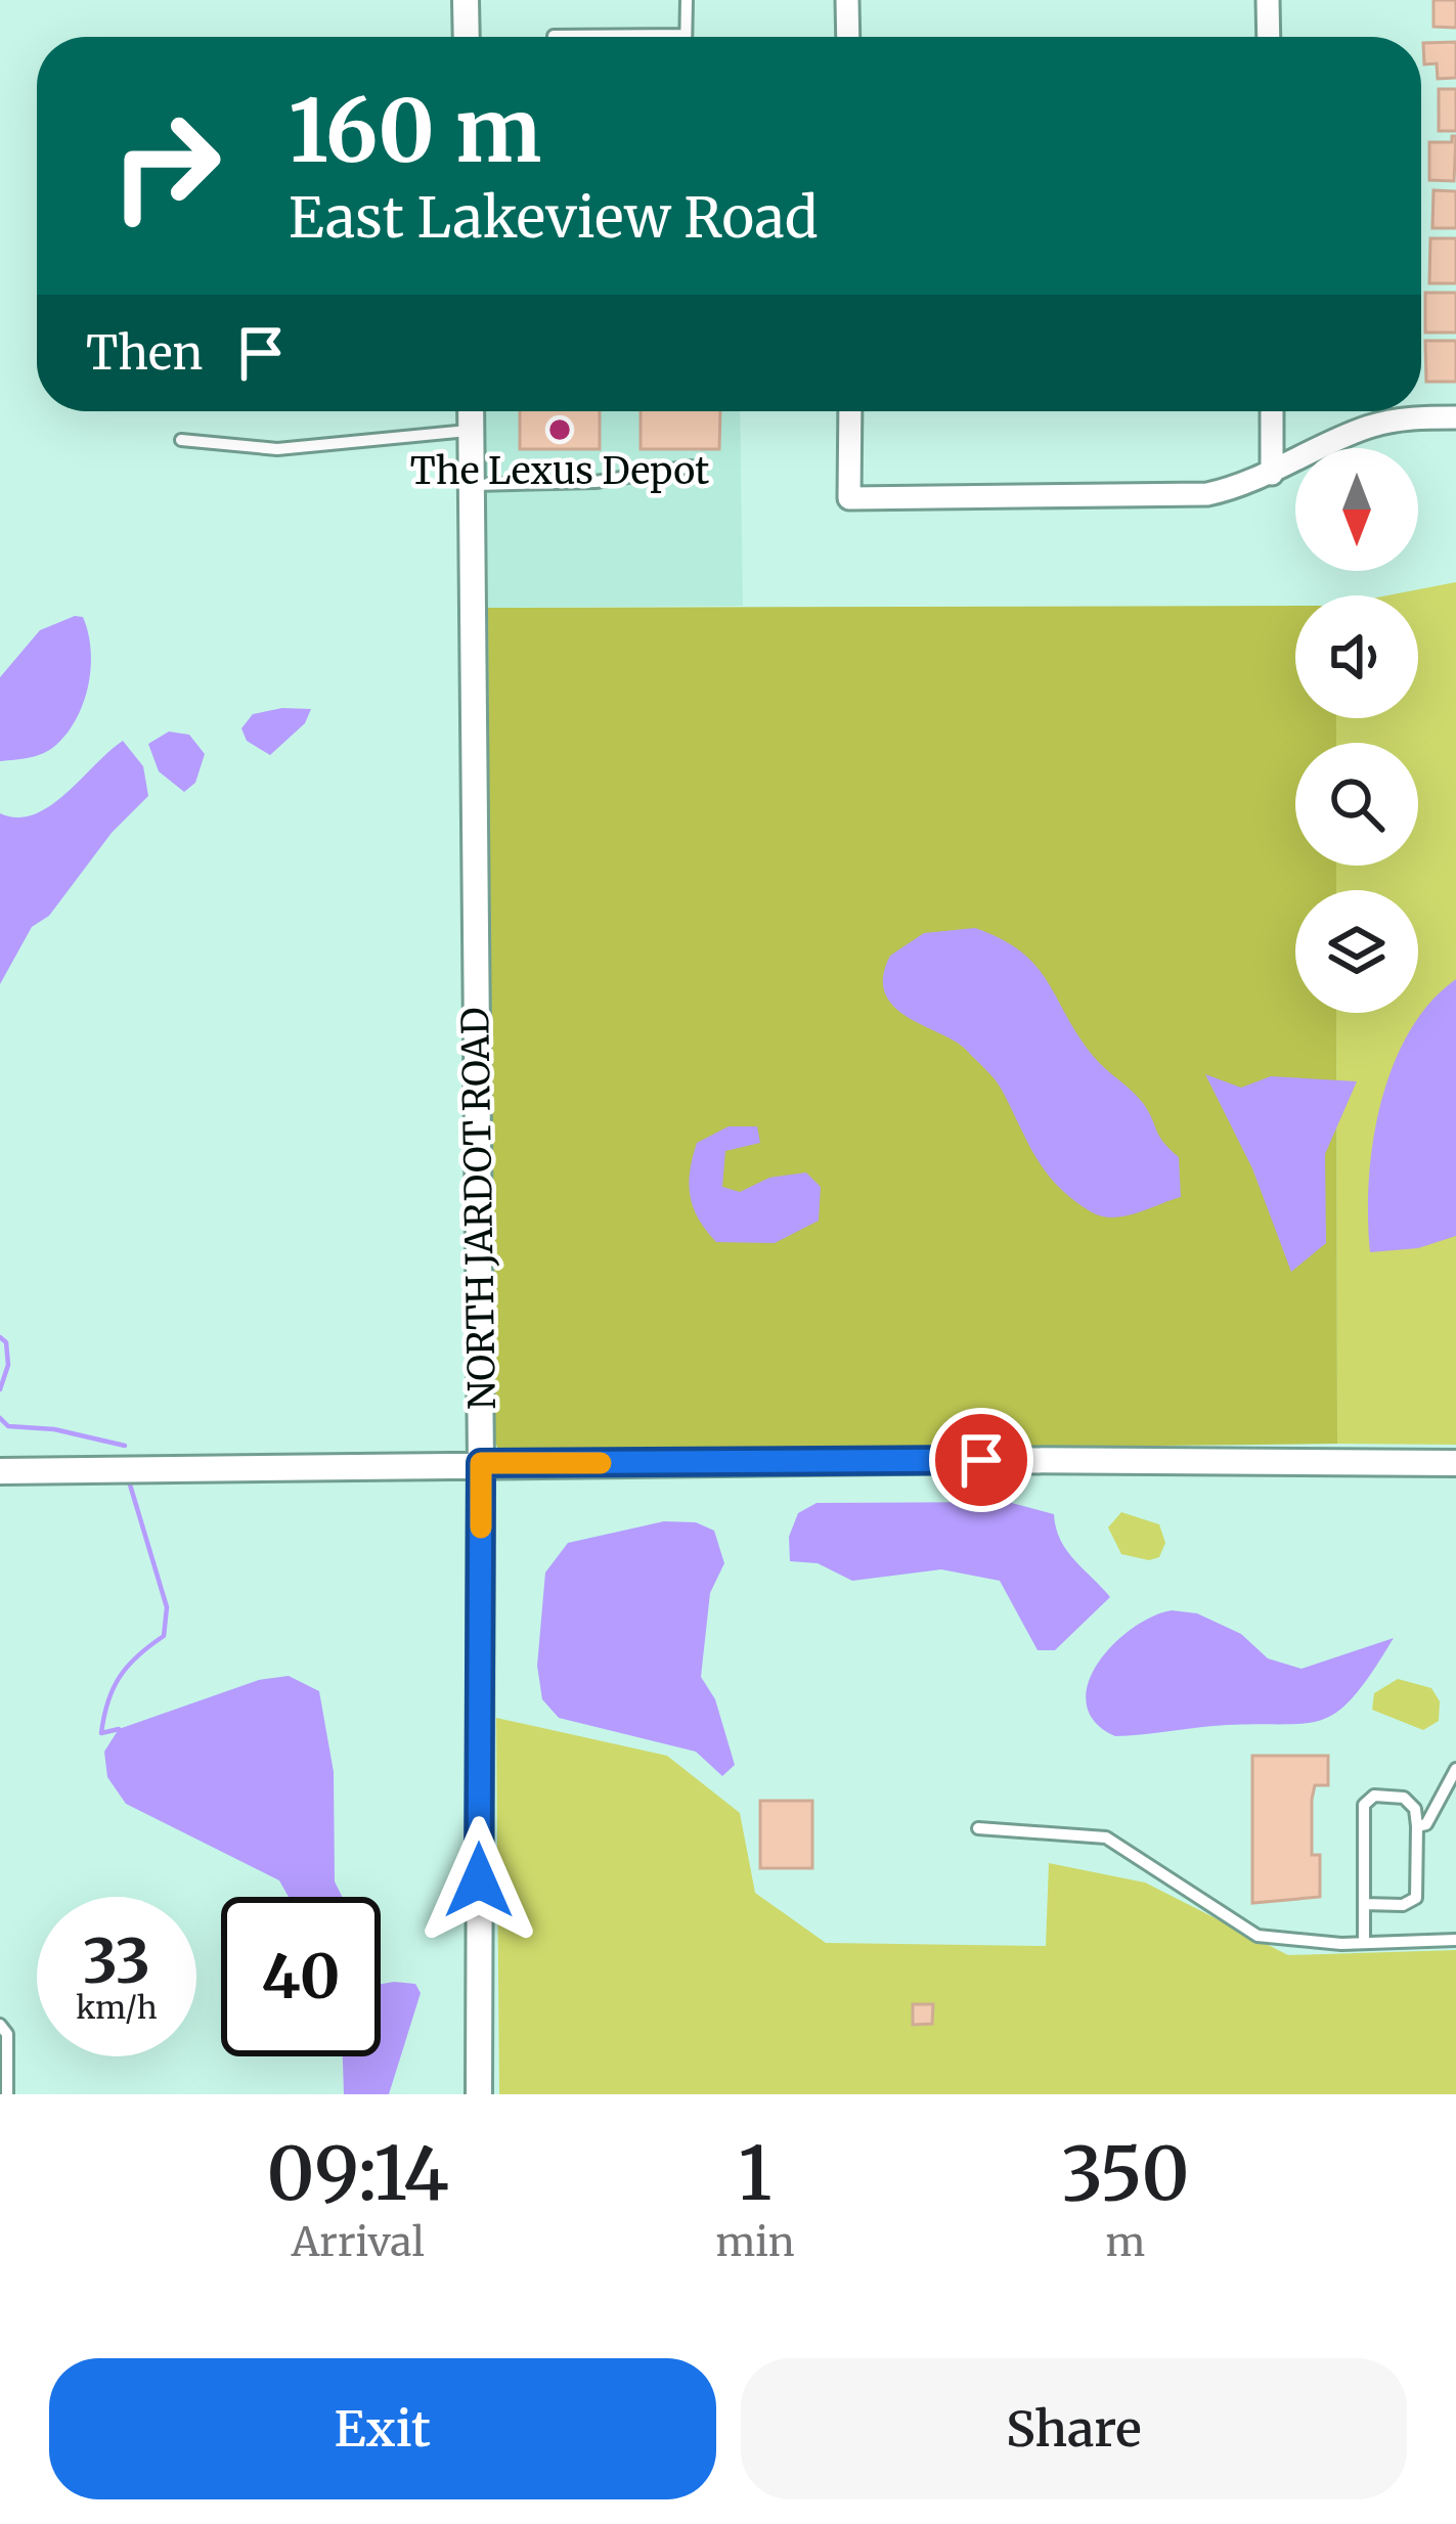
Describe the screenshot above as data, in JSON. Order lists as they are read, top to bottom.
{
  "streets": {
    "street": ["NORTH JARDOT ROAD"]
  },
  "places": ["The Lexus Depot"],
  "north": "bottom",
  "page": {
    "turn": ["160 m", "East Lakeview Road"],
    "then": "Then",
    "speed": "33 km/h",
    "limit": "40",
    "eta": [
      "09:14",
      "Arrival",
      "1",
      "min",
      "350",
      "m"
    ],
    "buttons": ["Exit", "Share"]
  }
}
